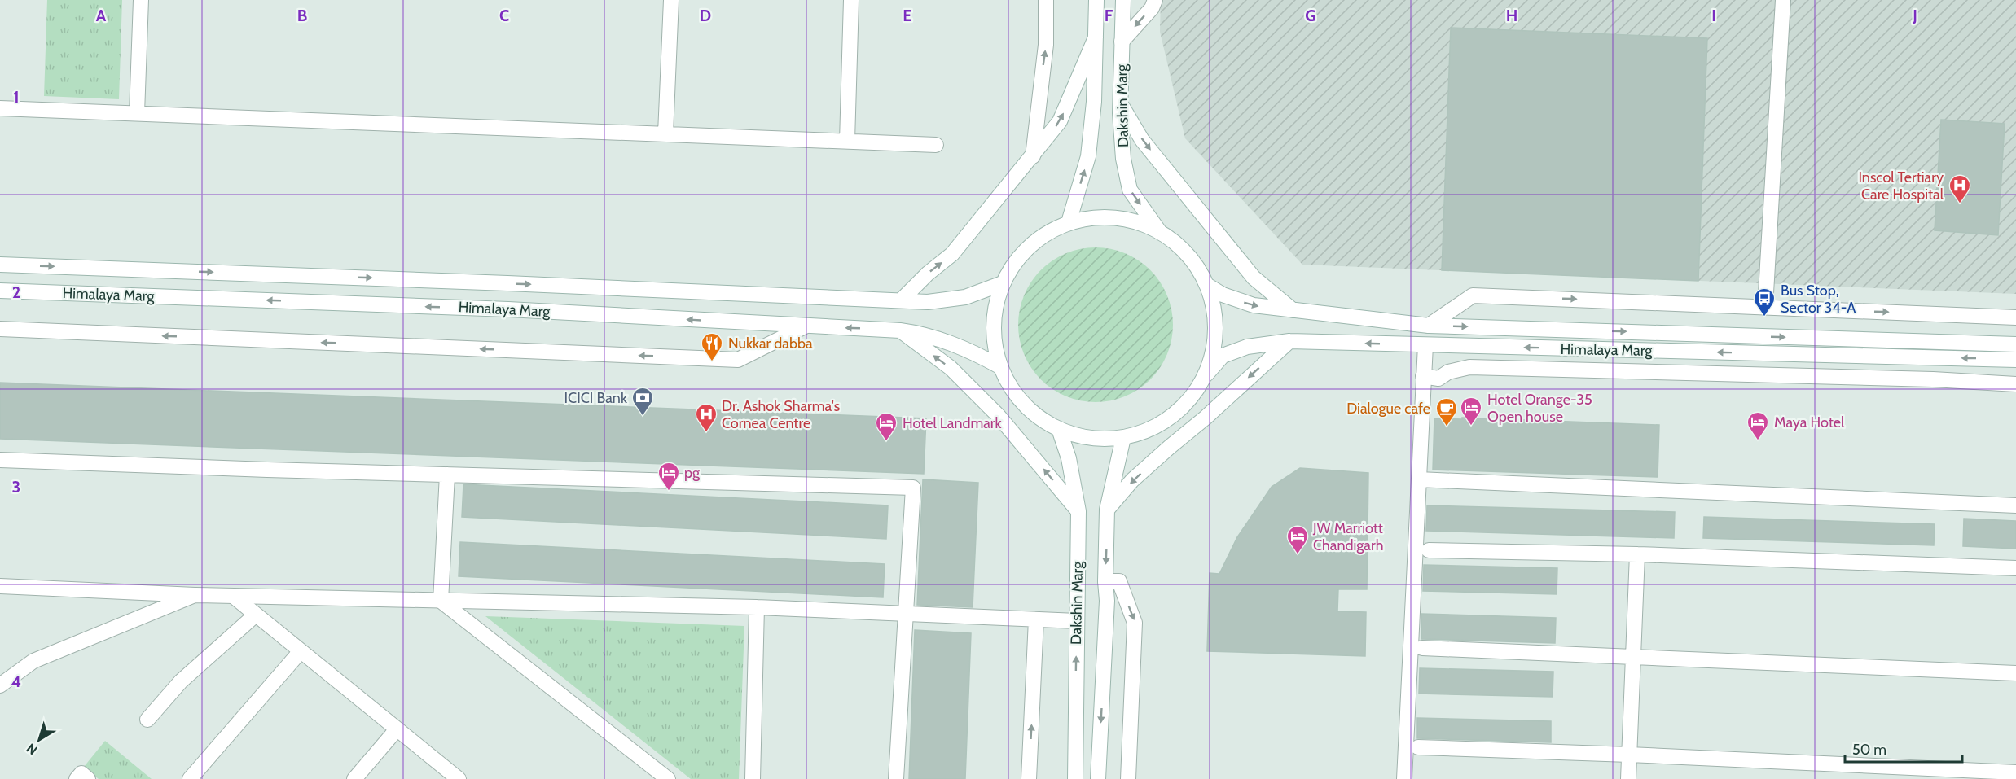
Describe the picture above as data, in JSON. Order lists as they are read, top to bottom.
{
  "streets": {
    "street": ["Dakshin Marg", "Himalaya Marg"]
  },
  "places": {
    "hospital": ["Inscol Tertiary Care Hospital", "Dr. Ashok Sharma's Cornea Centre"],
    "bus stop": ["Bus Stop, Sector 34-A"],
    "restaurant": ["Nukkar dabba"],
    "bank": ["ICICI Bank"],
    "hotel": [
      "Hotel Orange-35 Open house",
      "Maya Hotel",
      "Hotel Landmark",
      "pg",
      "JW Marriott Chandigarh"
    ],
    "cafe": ["Dialogue cafe"]
  },
  "scale_bar": "50 m",
  "north": "bottom left",
  "grid": {
    "columns": [
      "A",
      "B",
      "C",
      "D",
      "E",
      "F",
      "G",
      "H",
      "I",
      "J"
    ],
    "rows": [
      "1",
      "2",
      "3",
      "4"
    ]
  }
}
